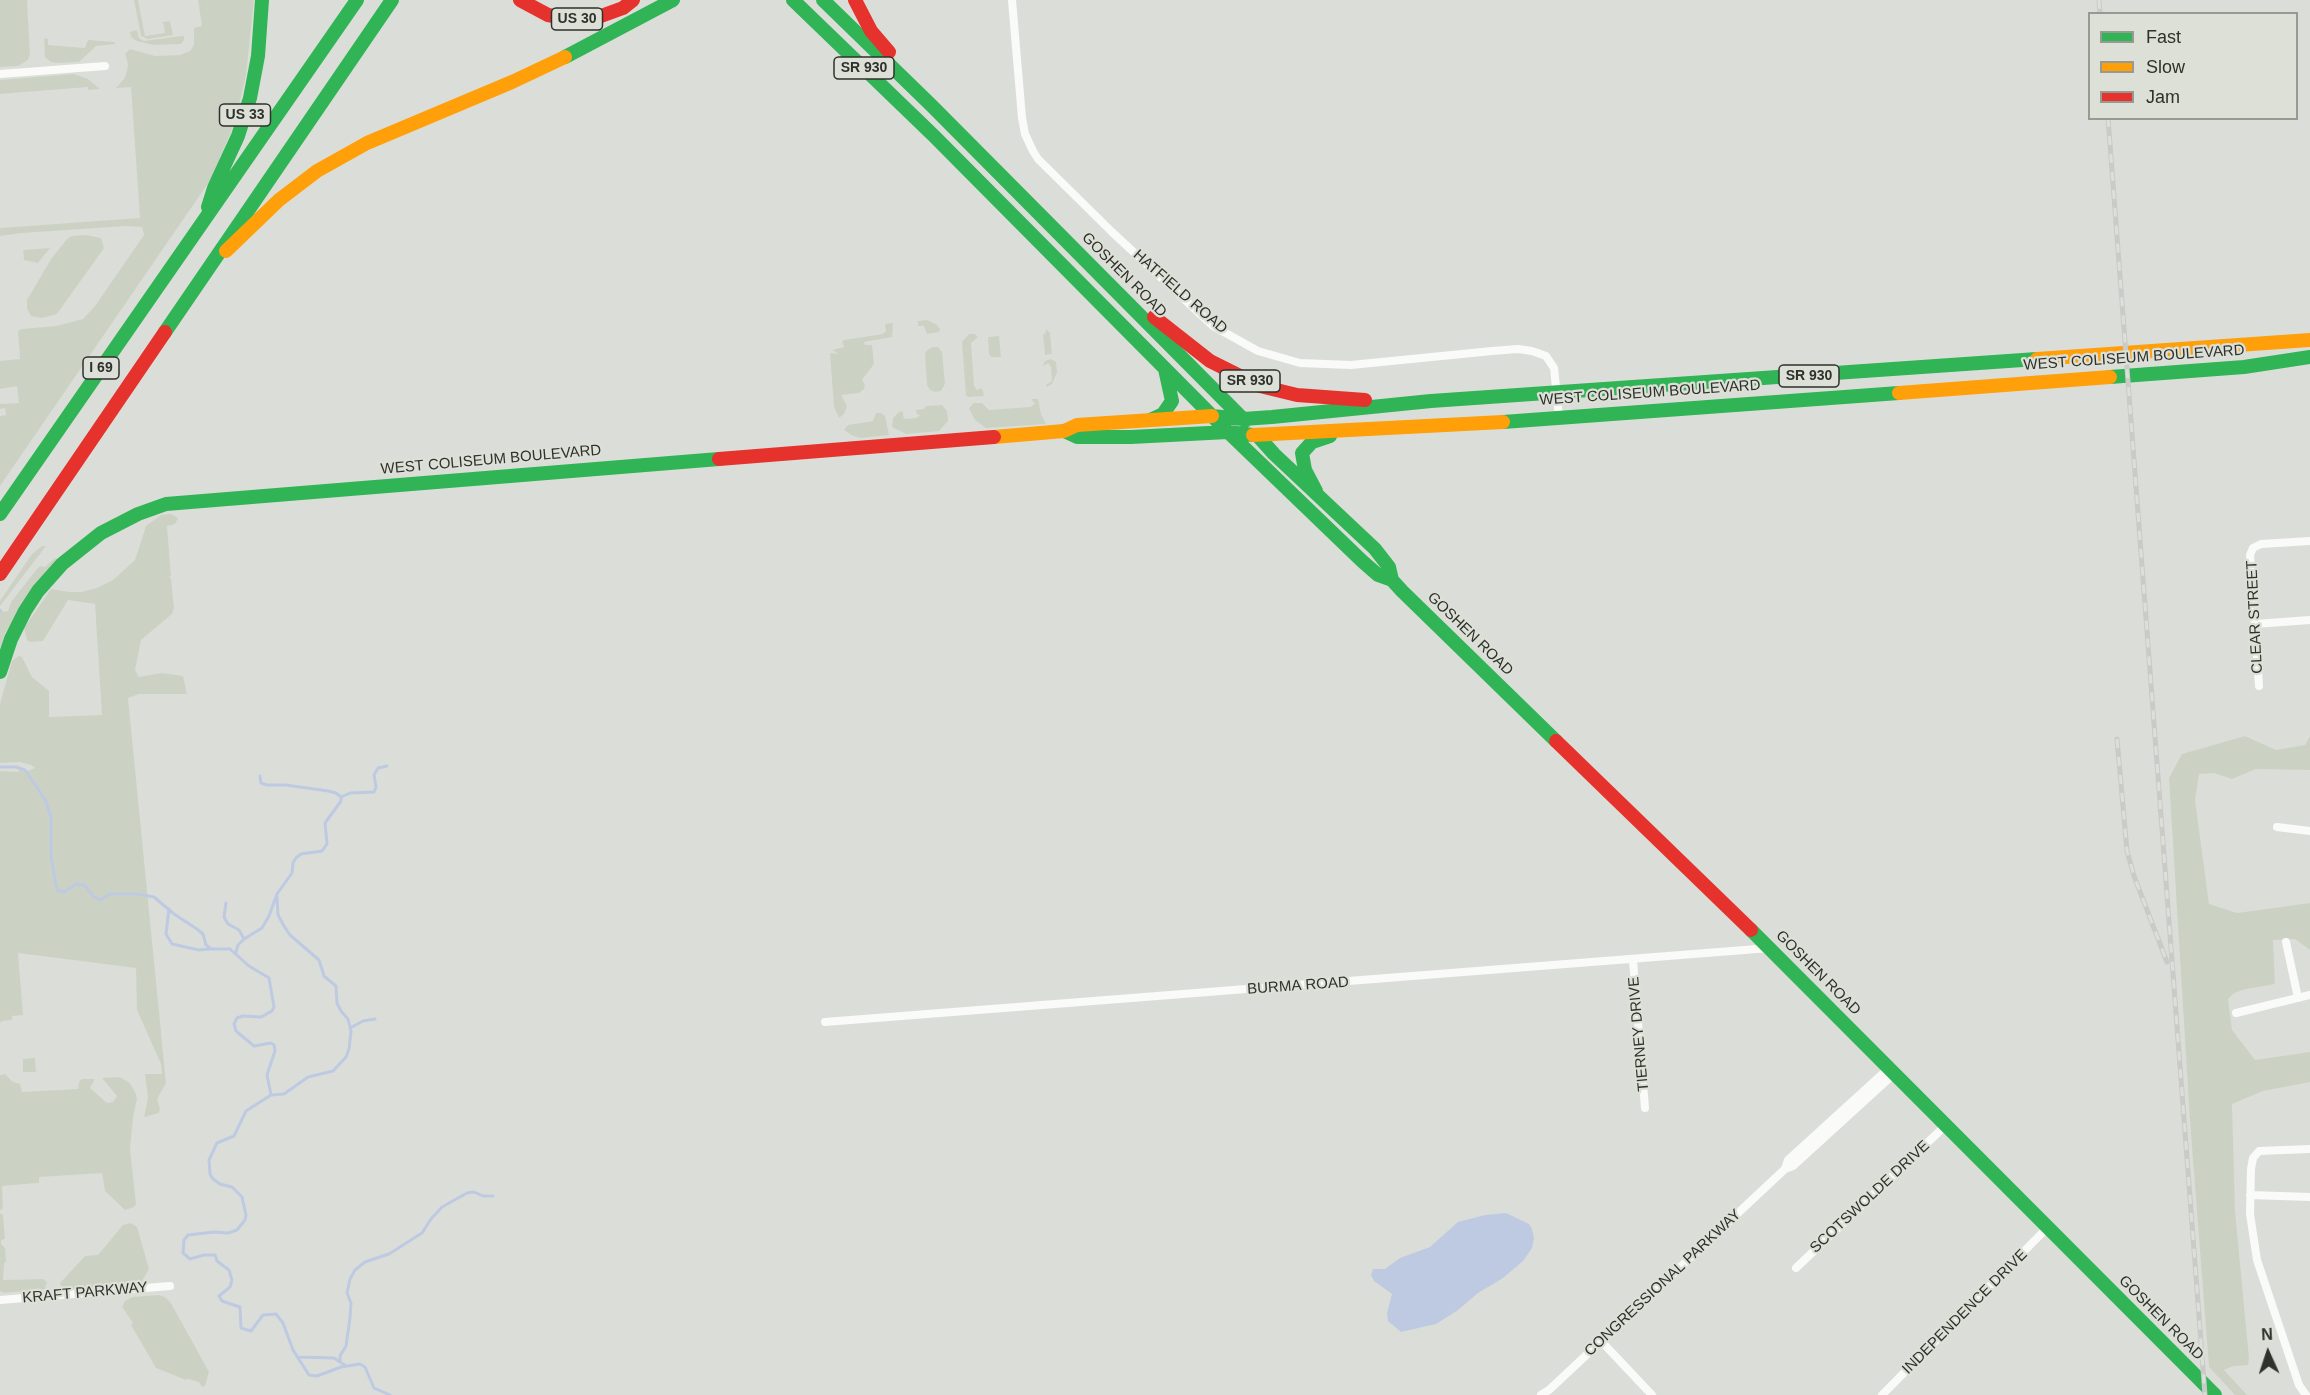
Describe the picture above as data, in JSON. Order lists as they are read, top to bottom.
{
  "streets": {
    "main road": [
      "US 30",
      "SR 930",
      "US 33",
      "GOSHEN ROAD",
      "WEST COLISEUM BOULEVARD",
      "I 69"
    ],
    "street": [
      "HATFIELD ROAD",
      "CLEAR STREET",
      "BURMA ROAD",
      "TIERNEY DRIVE",
      "SCOTSWOLDE DRIVE",
      "CONGRESSIONAL PARKWAY",
      "KRAFT PARKWAY",
      "INDEPENDENCE DRIVE"
    ]
  },
  "crossings": [
    ["SR 930", "GOSHEN ROAD"],
    ["SR 930", "WEST COLISEUM BOULEVARD"],
    ["US 33", "I 69"],
    ["GOSHEN ROAD", "WEST COLISEUM BOULEVARD"],
    ["GOSHEN ROAD", "BURMA ROAD"],
    ["GOSHEN ROAD", "SCOTSWOLDE DRIVE"],
    ["GOSHEN ROAD", "CONGRESSIONAL PARKWAY"],
    ["GOSHEN ROAD", "INDEPENDENCE DRIVE"],
    ["HATFIELD ROAD", "WEST COLISEUM BOULEVARD"],
    ["BURMA ROAD", "TIERNEY DRIVE"]
  ],
  "legend": ["Fast", "Slow", "Jam"],
  "north": "top"
}
